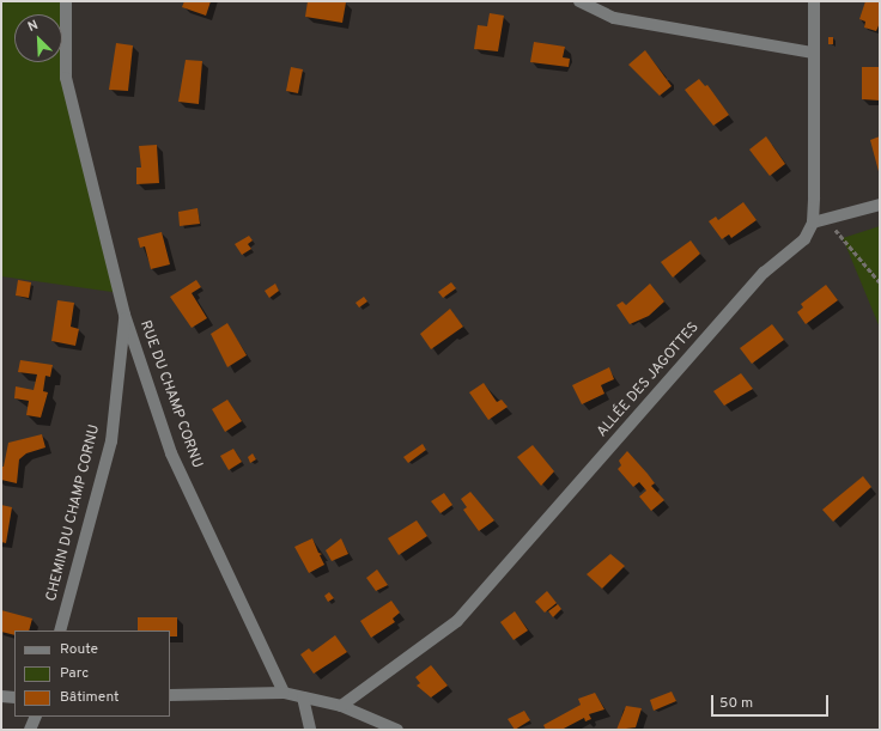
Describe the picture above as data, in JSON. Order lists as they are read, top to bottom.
{
  "streets": {
    "street": ["ALLÉE DES JAGOTTES", "RUE DU CHAMP CORNU", "CHEMIN DU CHAMP CORNU"]
  },
  "crossings": [
    ["RUE DU CHAMP CORNU", "CHEMIN DU CHAMP CORNU"]
  ],
  "legend": ["Route", "Parc", "Bâtiment"],
  "scale_bar": "50 m",
  "north": "top left"
}
